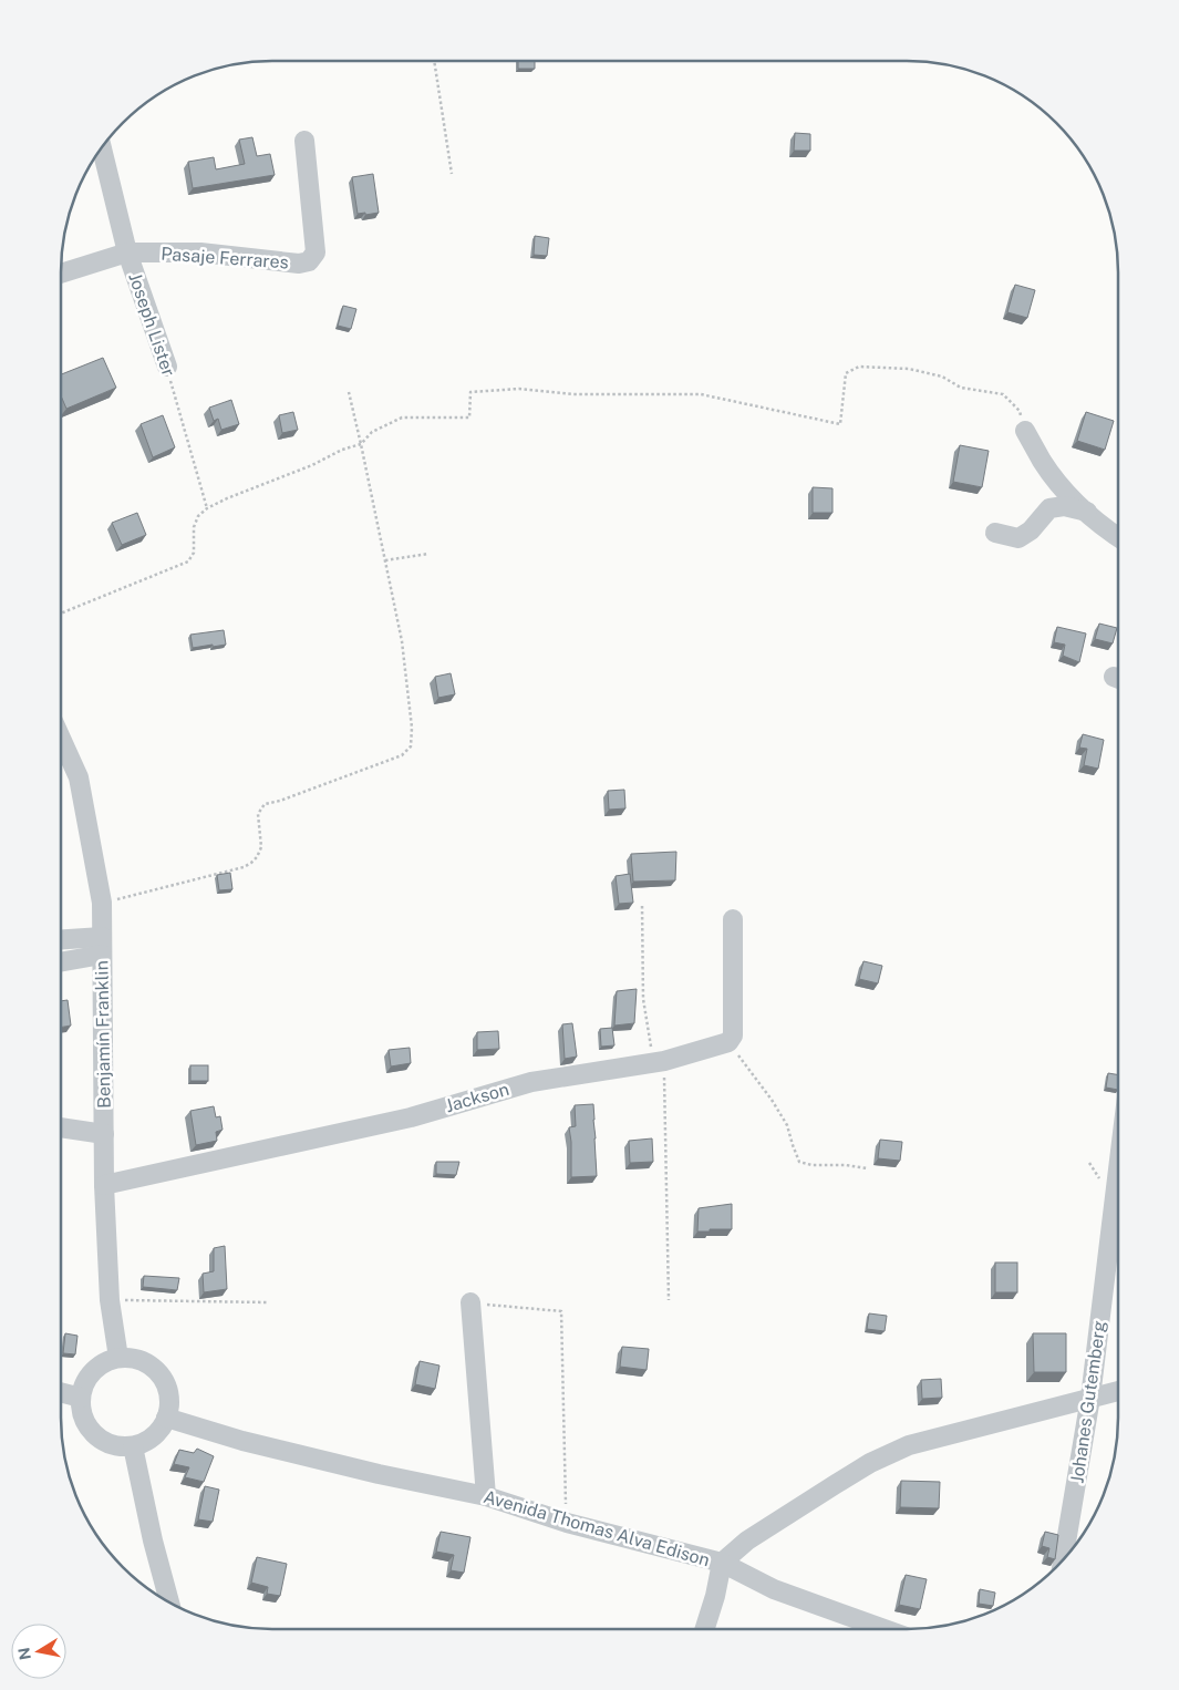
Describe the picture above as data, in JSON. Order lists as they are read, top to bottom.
{
  "streets": {
    "street": [
      "Pasaje Ferrares",
      "Joseph Lister",
      "Benjamín Franklin",
      "Jackson",
      "Johanes Gutemberg",
      "Avenida Thomas Alva Edison"
    ]
  },
  "crossings": [
    ["Pasaje Ferrares", "Joseph Lister"],
    ["Benjamín Franklin", "Jackson"],
    ["Benjamín Franklin", "Avenida Thomas Alva Edison"],
    ["Johanes Gutemberg", "Avenida Thomas Alva Edison"]
  ],
  "north": "left"
}
